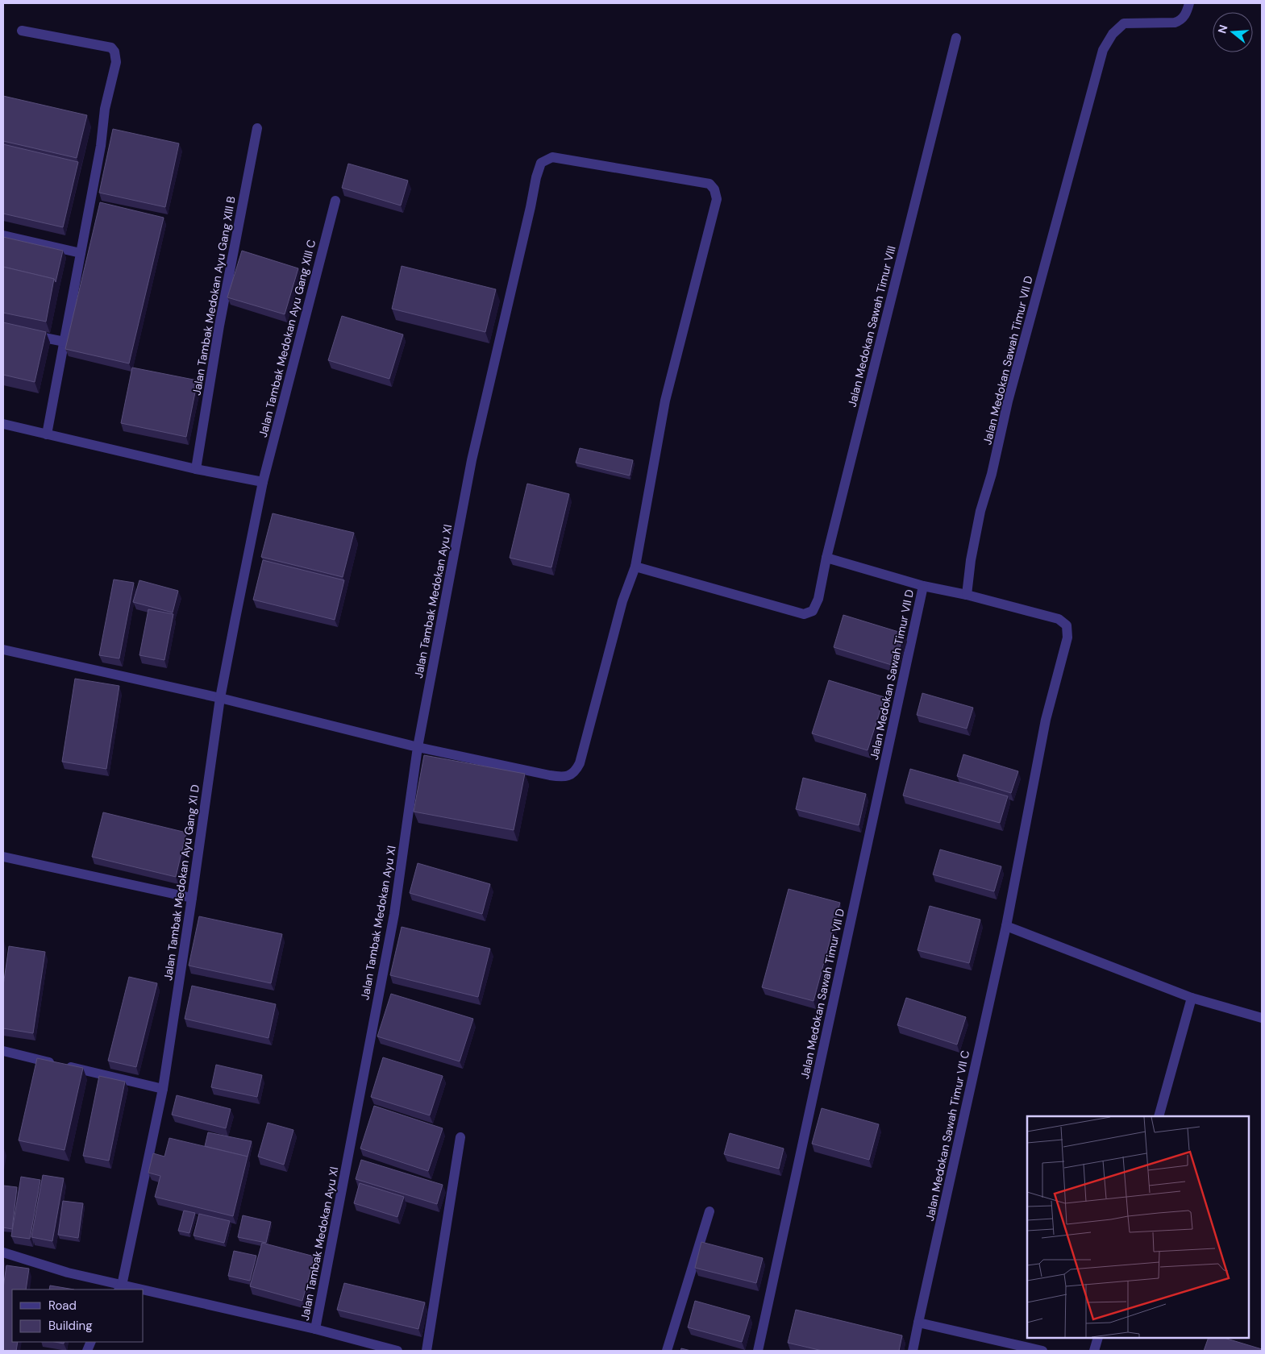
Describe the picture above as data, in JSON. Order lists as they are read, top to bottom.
{
  "streets": {
    "street": [
      "Jalan Tambak Medokan Ayu Gang XIII B",
      "Jalan Medokan Sawah Timur VIII",
      "Jalan Tambak Medokan Ayu Gang XIII C",
      "Jalan Medokan Sawah Timur VII D",
      "Jalan Tambak Medokan Ayu XI",
      "Jalan Tambak Medokan Ayu Gang XI D",
      "Jalan Medokan Sawah Timur VII C"
    ]
  },
  "crossings": [
    ["Jalan Medokan Sawah Timur VIII", "Jalan Tambak Medokan Ayu XI"],
    ["Jalan Tambak Medokan Ayu Gang XIII C", "Jalan Tambak Medokan Ayu Gang XI D"],
    ["Jalan Medokan Sawah Timur VII D", "Jalan Medokan Sawah Timur VII C"],
    ["Jalan Tambak Medokan Ayu XI", "Jalan Tambak Medokan Ayu Gang XI D"]
  ],
  "legend": ["Road", "Building"],
  "north": "left"
}
